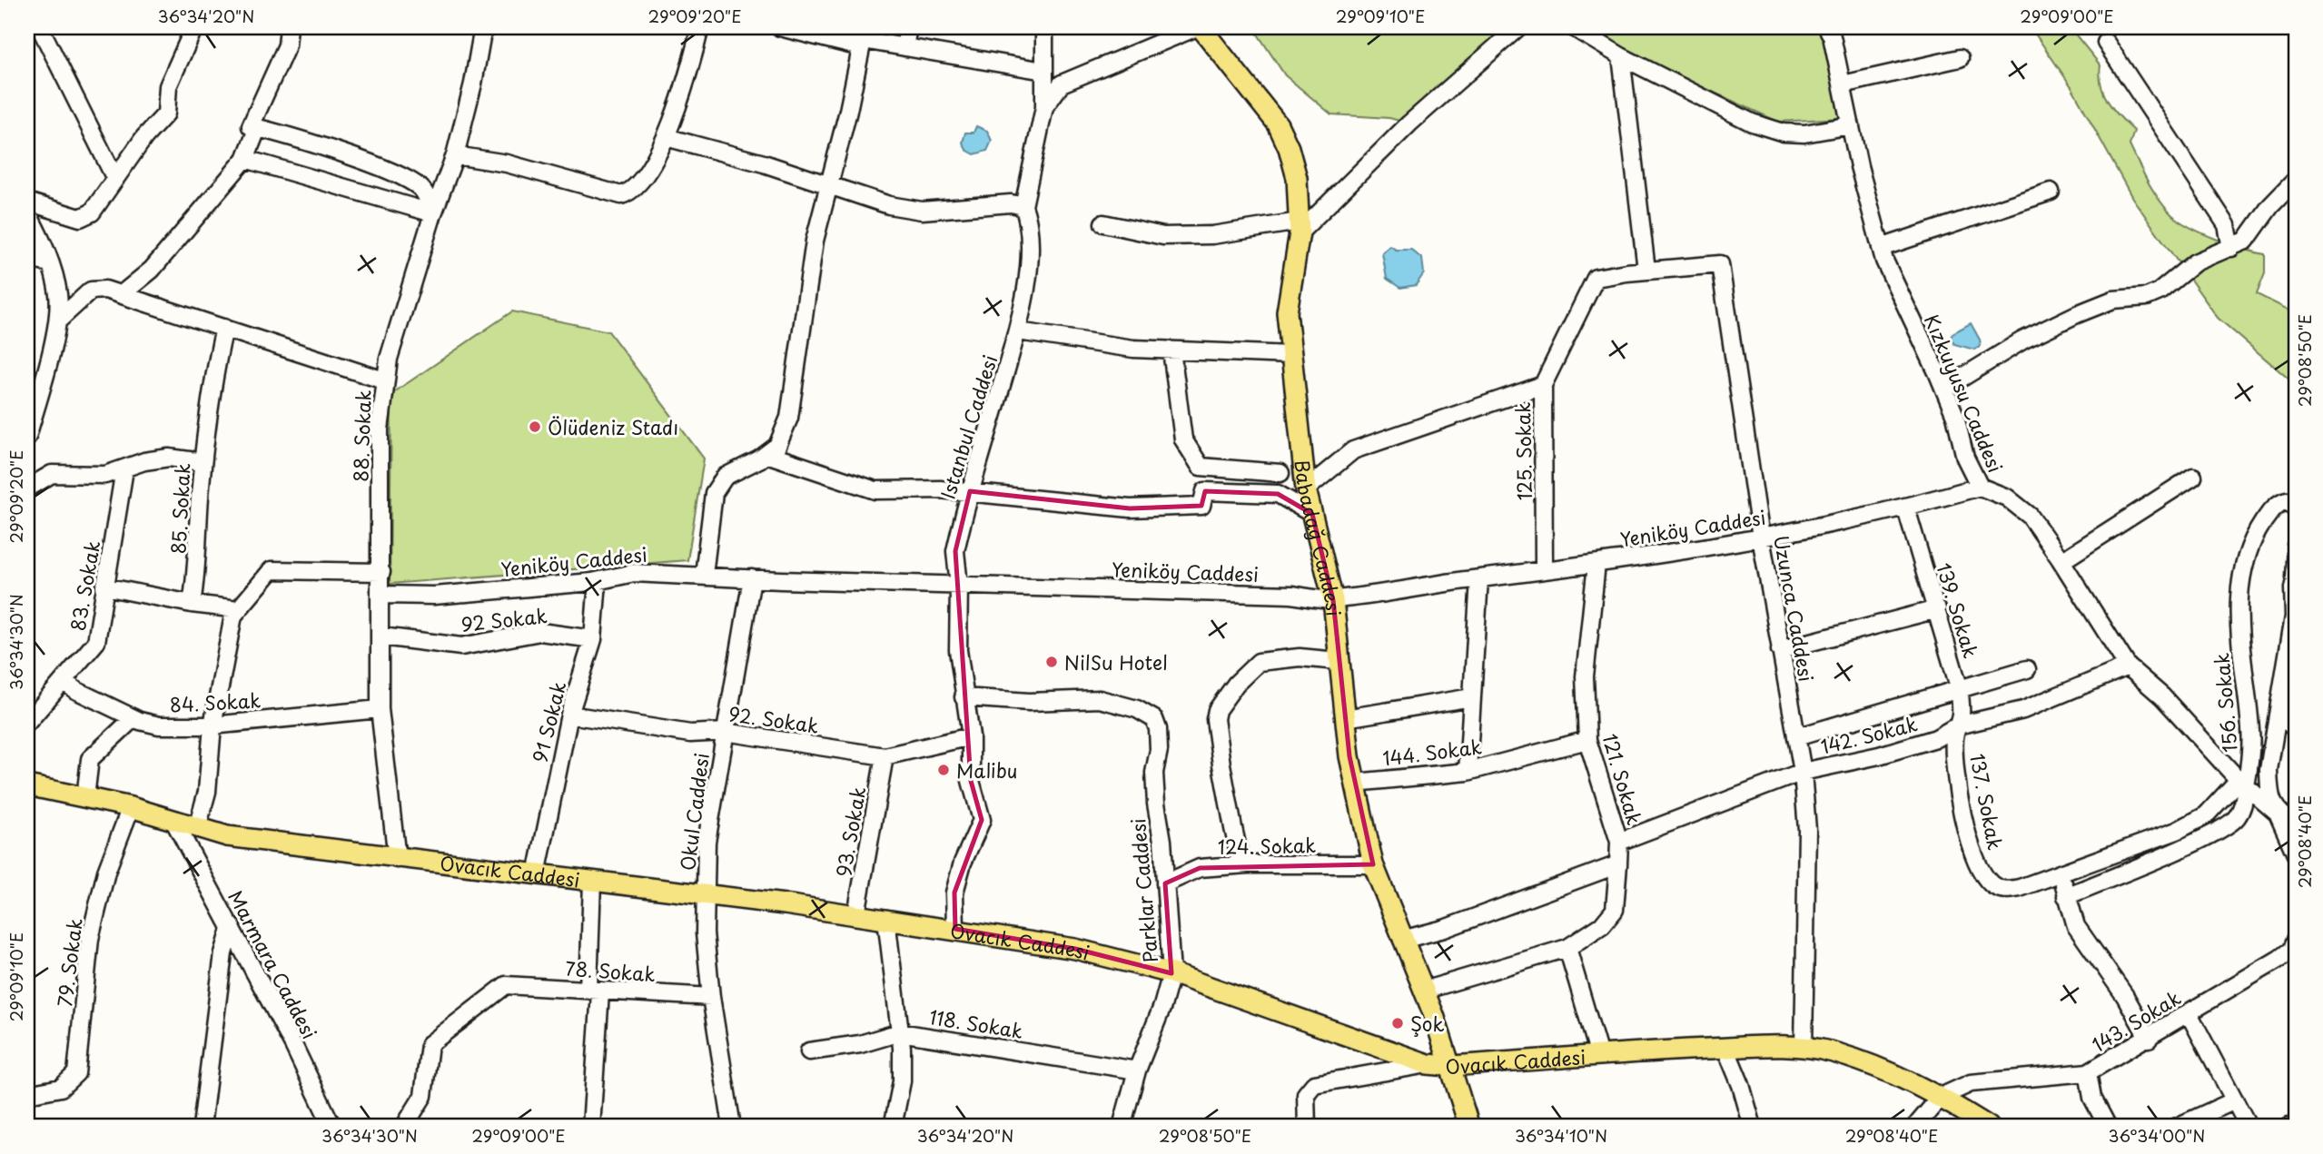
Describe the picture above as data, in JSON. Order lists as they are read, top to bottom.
{
  "streets": {
    "main road": ["Babadağ Caddesi", "Ovacık Caddesi"],
    "street": [
      "Kızkuyusu Caddesi",
      "Istanbul Caddesi",
      "88. Sokak",
      "125. Sokak",
      "85. Sokak",
      "Yeniköy Caddesi",
      "83. Sokak",
      "Uzunca Caddesi",
      "139. Sokak",
      "92 Sokak",
      "84. Sokak",
      "156. Sokak",
      "92. Sokak",
      "91 Sokak",
      "142. Sokak",
      "144. Sokak",
      "121. Sokak",
      "137. Sokak",
      "Okul Caddesi",
      "93. Sokak",
      "124. Sokak",
      "Parklar Caddesi",
      "79. Sokak",
      "Marmara Caddesi",
      "78. Sokak",
      "143. Sokak",
      "118. Sokak"
    ]
  },
  "crossings": [
    ["Kızkuyusu Caddesi", "Yeniköy Caddesi"],
    ["Kızkuyusu Caddesi", "156. Sokak"],
    ["Kızkuyusu Caddesi", "142. Sokak"],
    ["Istanbul Caddesi", "Yeniköy Caddesi"],
    ["Istanbul Caddesi", "Babadağ Caddesi"],
    ["Istanbul Caddesi", "92. Sokak"],
    ["Istanbul Caddesi", "Ovacık Caddesi"],
    ["Istanbul Caddesi", "Parklar Caddesi"],
    ["88. Sokak", "Yeniköy Caddesi"],
    ["88. Sokak", "92 Sokak"],
    ["88. Sokak", "84. Sokak"],
    ["88. Sokak", "Ovacık Caddesi"],
    ["125. Sokak", "Yeniköy Caddesi"],
    ["125. Sokak", "Uzunca Caddesi"],
    ["Yeniköy Caddesi", "Babadağ Caddesi"],
    ["Yeniköy Caddesi", "Uzunca Caddesi"],
    ["Yeniköy Caddesi", "139. Sokak"],
    ["Yeniköy Caddesi", "91 Sokak"],
    ["Yeniköy Caddesi", "121. Sokak"],
    ["Yeniköy Caddesi", "Okul Caddesi"],
    ["Babadağ Caddesi", "144. Sokak"],
    ["Babadağ Caddesi", "121. Sokak"],
    ["Babadağ Caddesi", "124. Sokak"],
    ["Babadağ Caddesi", "Ovacık Caddesi"],
    ["83. Sokak", "84. Sokak"],
    ["Uzunca Caddesi", "142. Sokak"],
    ["Uzunca Caddesi", "Ovacık Caddesi"],
    ["139. Sokak", "142. Sokak"],
    ["139. Sokak", "137. Sokak"],
    ["92 Sokak", "91 Sokak"],
    ["92. Sokak", "91 Sokak"],
    ["92. Sokak", "Okul Caddesi"],
    ["92. Sokak", "93. Sokak"],
    ["91 Sokak", "Ovacık Caddesi"],
    ["142. Sokak", "121. Sokak"],
    ["142. Sokak", "137. Sokak"],
    ["144. Sokak", "121. Sokak"],
    ["Okul Caddesi", "Ovacık Caddesi"],
    ["Okul Caddesi", "78. Sokak"],
    ["93. Sokak", "Ovacık Caddesi"],
    ["124. Sokak", "Parklar Caddesi"],
    ["Ovacık Caddesi", "Parklar Caddesi"],
    ["Ovacık Caddesi", "79. Sokak"],
    ["Ovacık Caddesi", "Marmara Caddesi"],
    ["Ovacık Caddesi", "143. Sokak"],
    ["Parklar Caddesi", "118. Sokak"]
  ],
  "places": [
    "Ölüdeniz Stadı",
    "NilSu Hotel",
    "Malibu",
    "Şok"
  ],
  "coordinates": [
    "36°34'20\"N",
    "29°09'20\"E",
    "29°09'10\"E",
    "29°09'00\"E",
    "29°08'50\"E",
    "36°34'30\"N",
    "29°08'40\"E",
    "36°34'10\"N",
    "36°34'00\"N"
  ]
}
